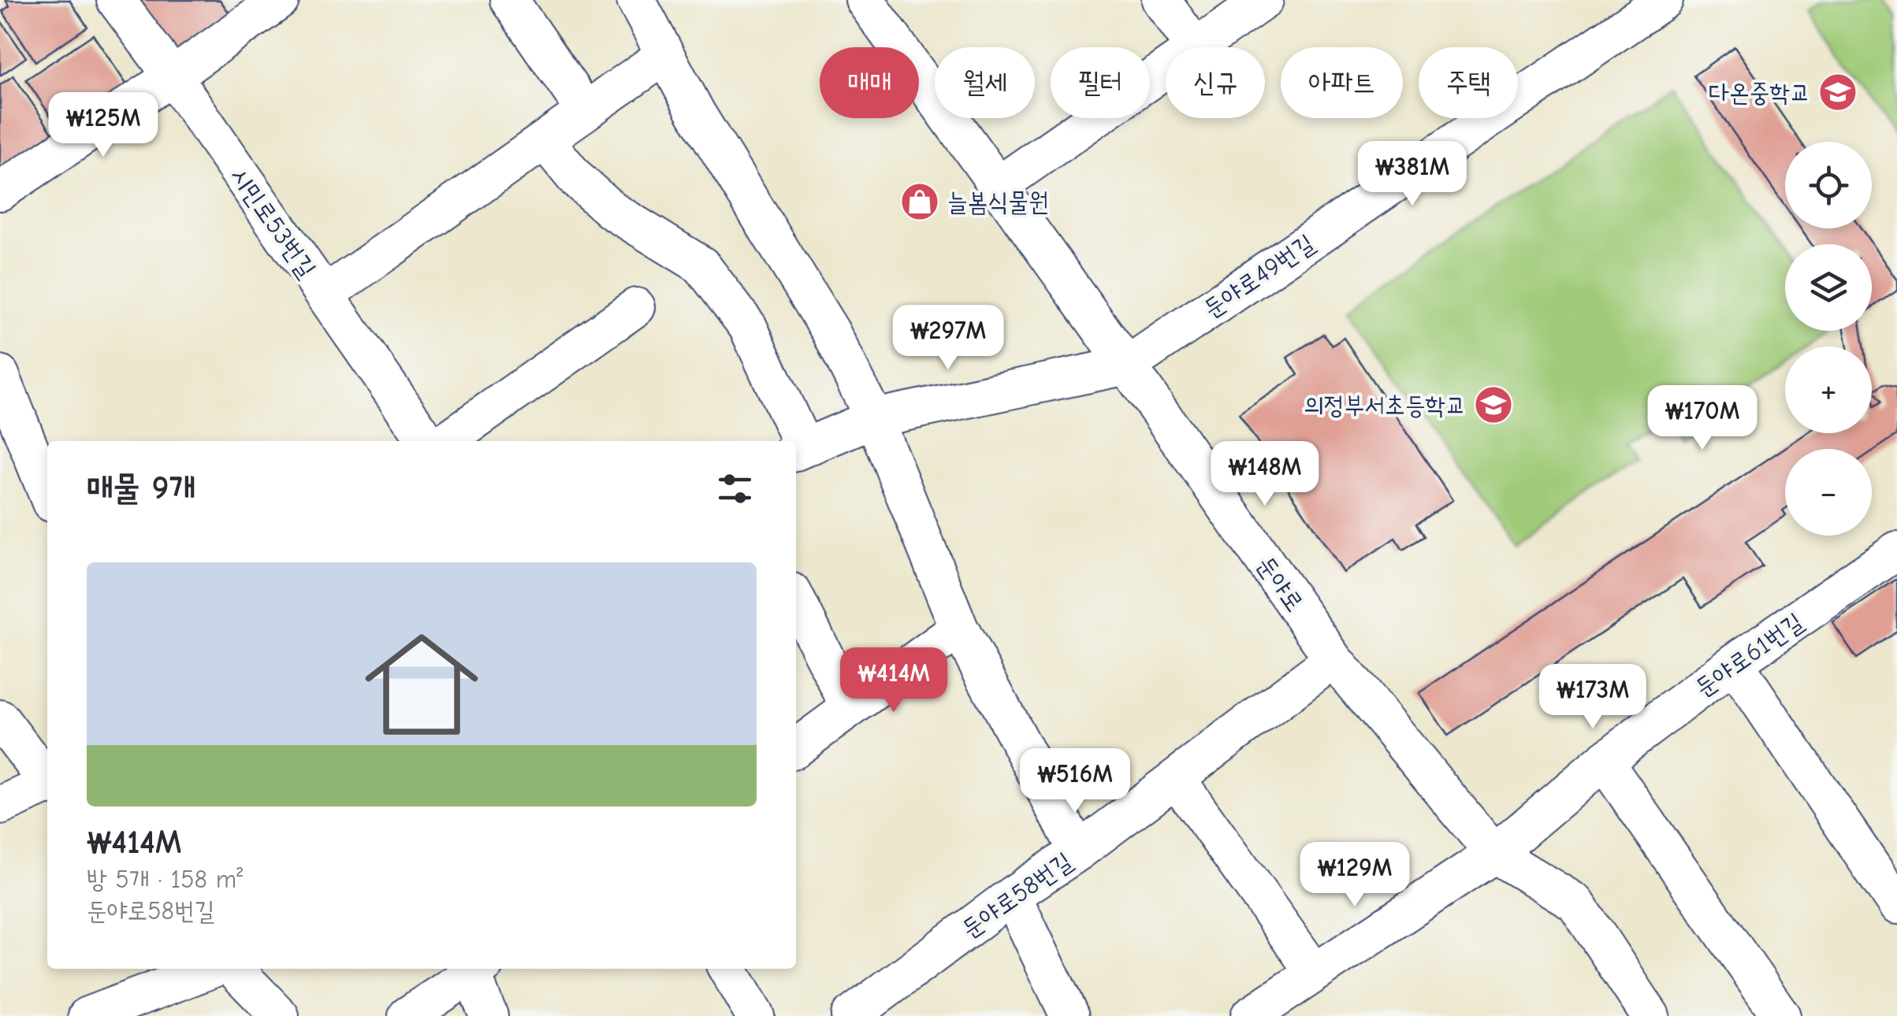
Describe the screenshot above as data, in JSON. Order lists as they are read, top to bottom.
{
  "streets": {
    "street": [
      "시민로53번길",
      "둔야로49번길",
      "둔야로",
      "둔야로61번길",
      "둔야로58번길"
    ]
  },
  "crossings": [
    ["둔야로49번길", "둔야로"],
    ["둔야로", "둔야로61번길"],
    ["둔야로", "둔야로58번길"]
  ],
  "places": {
    "school or university": ["다온중학교", "의정부서초등학교"],
    "shop": ["늘봄식물원"]
  },
  "page": {
    "chip": [
      "매매",
      "월세",
      "필터",
      "신규",
      "아파트",
      "주택"
    ],
    "price": [
      "₩125M",
      "₩381M",
      "₩297M",
      "₩170M",
      "₩148M",
      "₩414M",
      "₩173M",
      "₩516M",
      "₩129M"
    ],
    "map_buttons": ["+", "−"],
    "heading": "매물 9개",
    "list": [
      {
        "name": "₩414M",
        "note": "방 5개 · 158 m² · 둔야로58번길"
      }
    ]
  }
}
